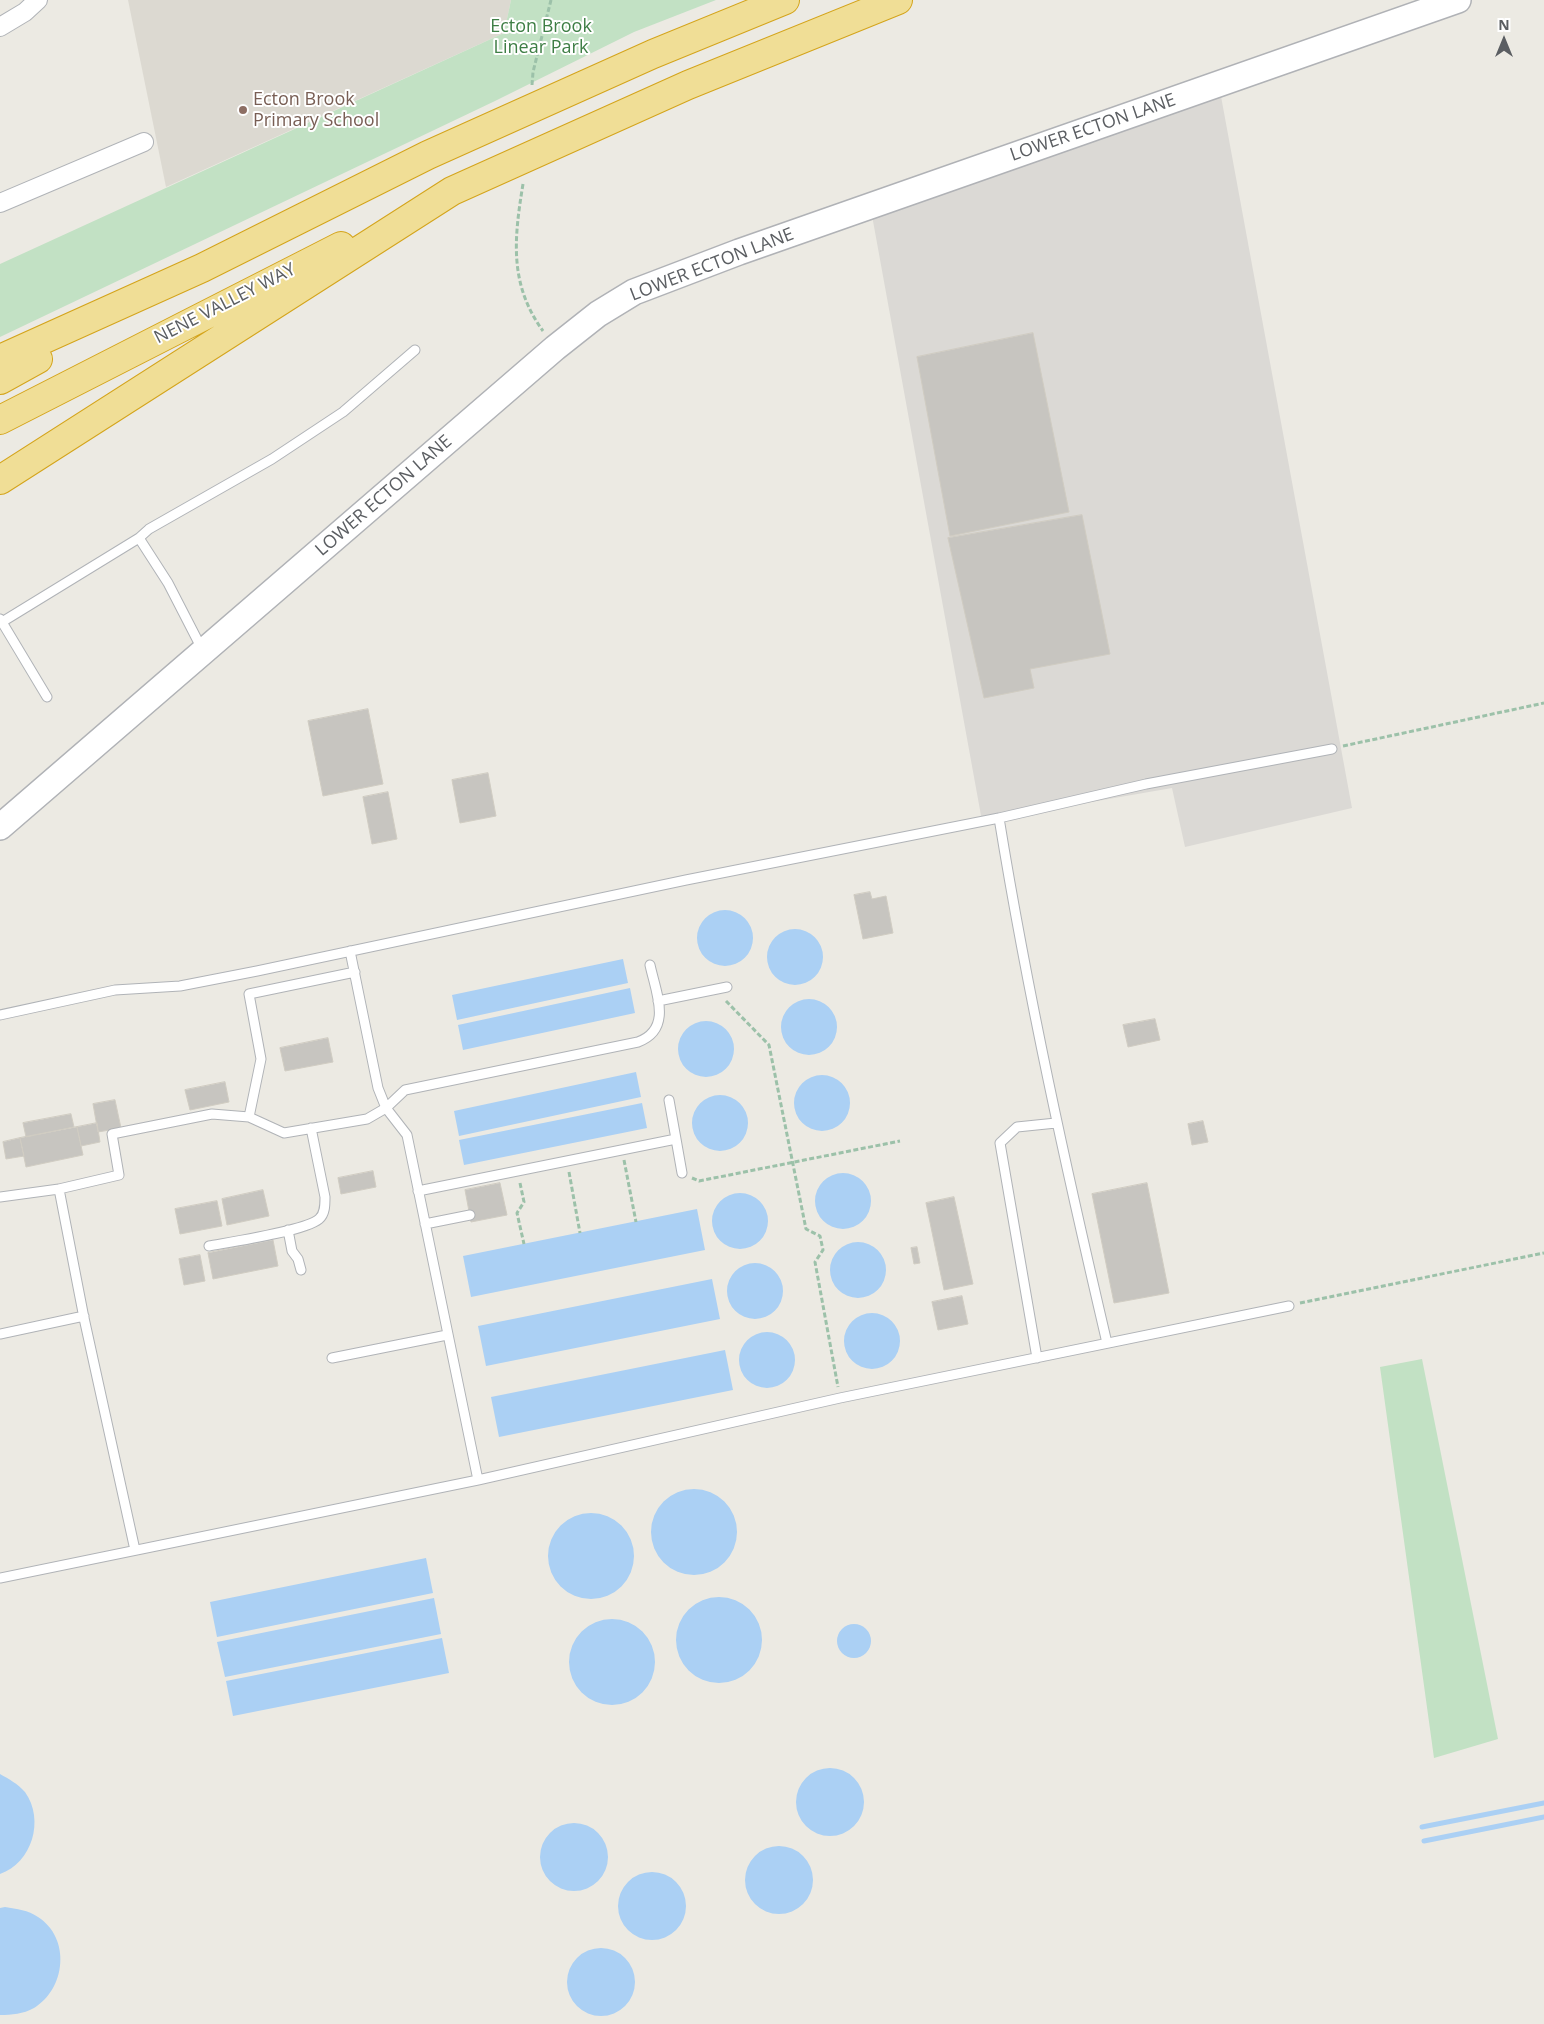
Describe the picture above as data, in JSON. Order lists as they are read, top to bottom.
{
  "streets": {
    "highway": ["NENE VALLEY WAY"],
    "street": ["LOWER ECTON LANE"]
  },
  "parks": ["Ecton Brook Linear Park"],
  "places": ["Ecton Brook Primary School"],
  "north": "top"
}
